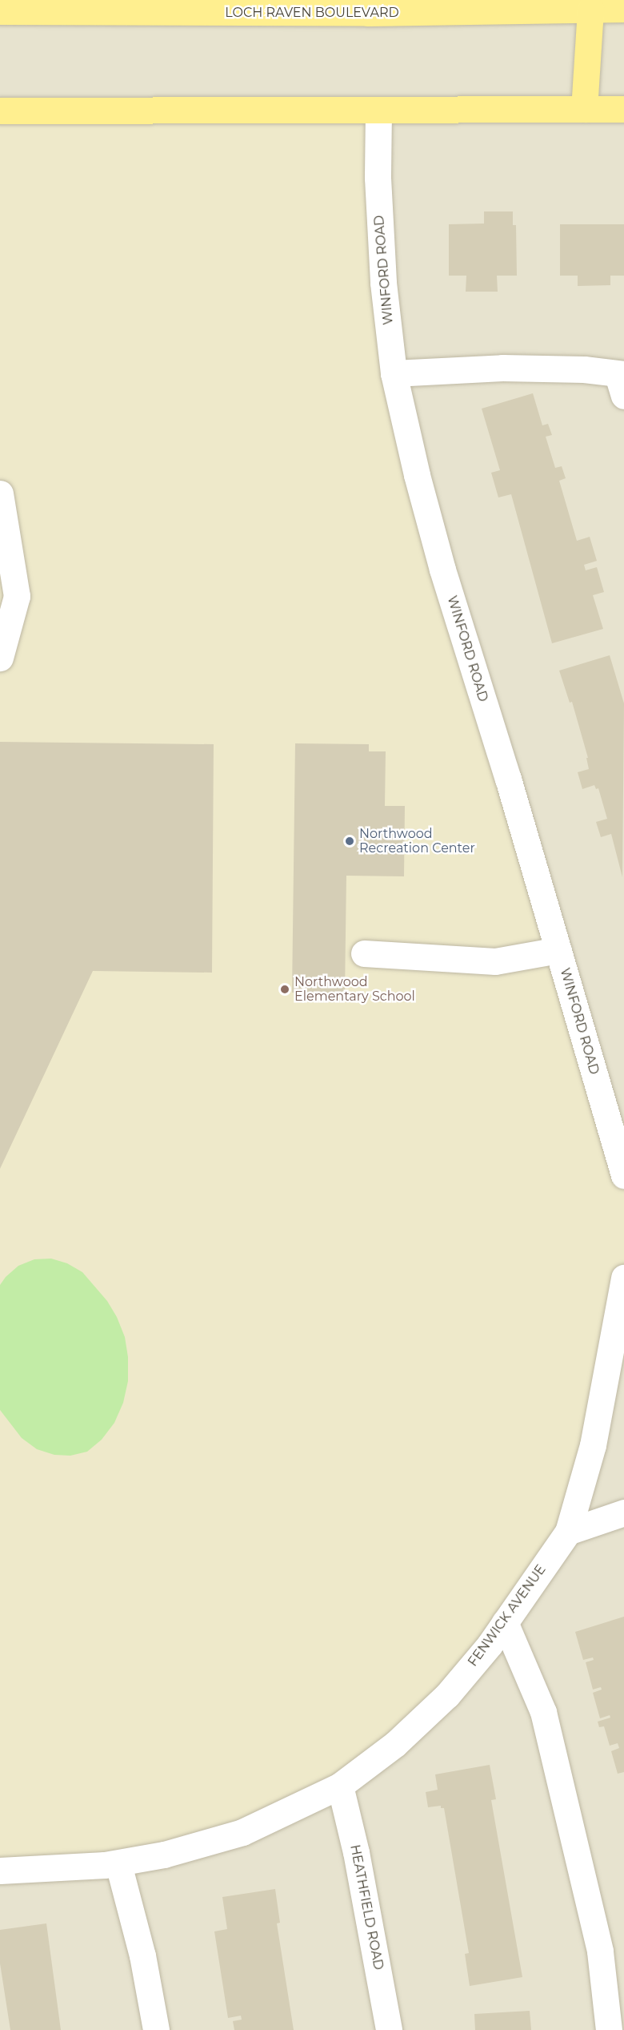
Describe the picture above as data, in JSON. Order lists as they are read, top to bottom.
{
  "streets": {
    "main road": ["LOCH RAVEN BOULEVARD"],
    "street": ["WINFORD ROAD", "FENWICK AVENUE", "HEATHFIELD ROAD"]
  },
  "crossings": [
    ["FENWICK AVENUE", "HEATHFIELD ROAD"]
  ],
  "places": ["Northwood Recreation Center", "Northwood Elementary School"]
}
